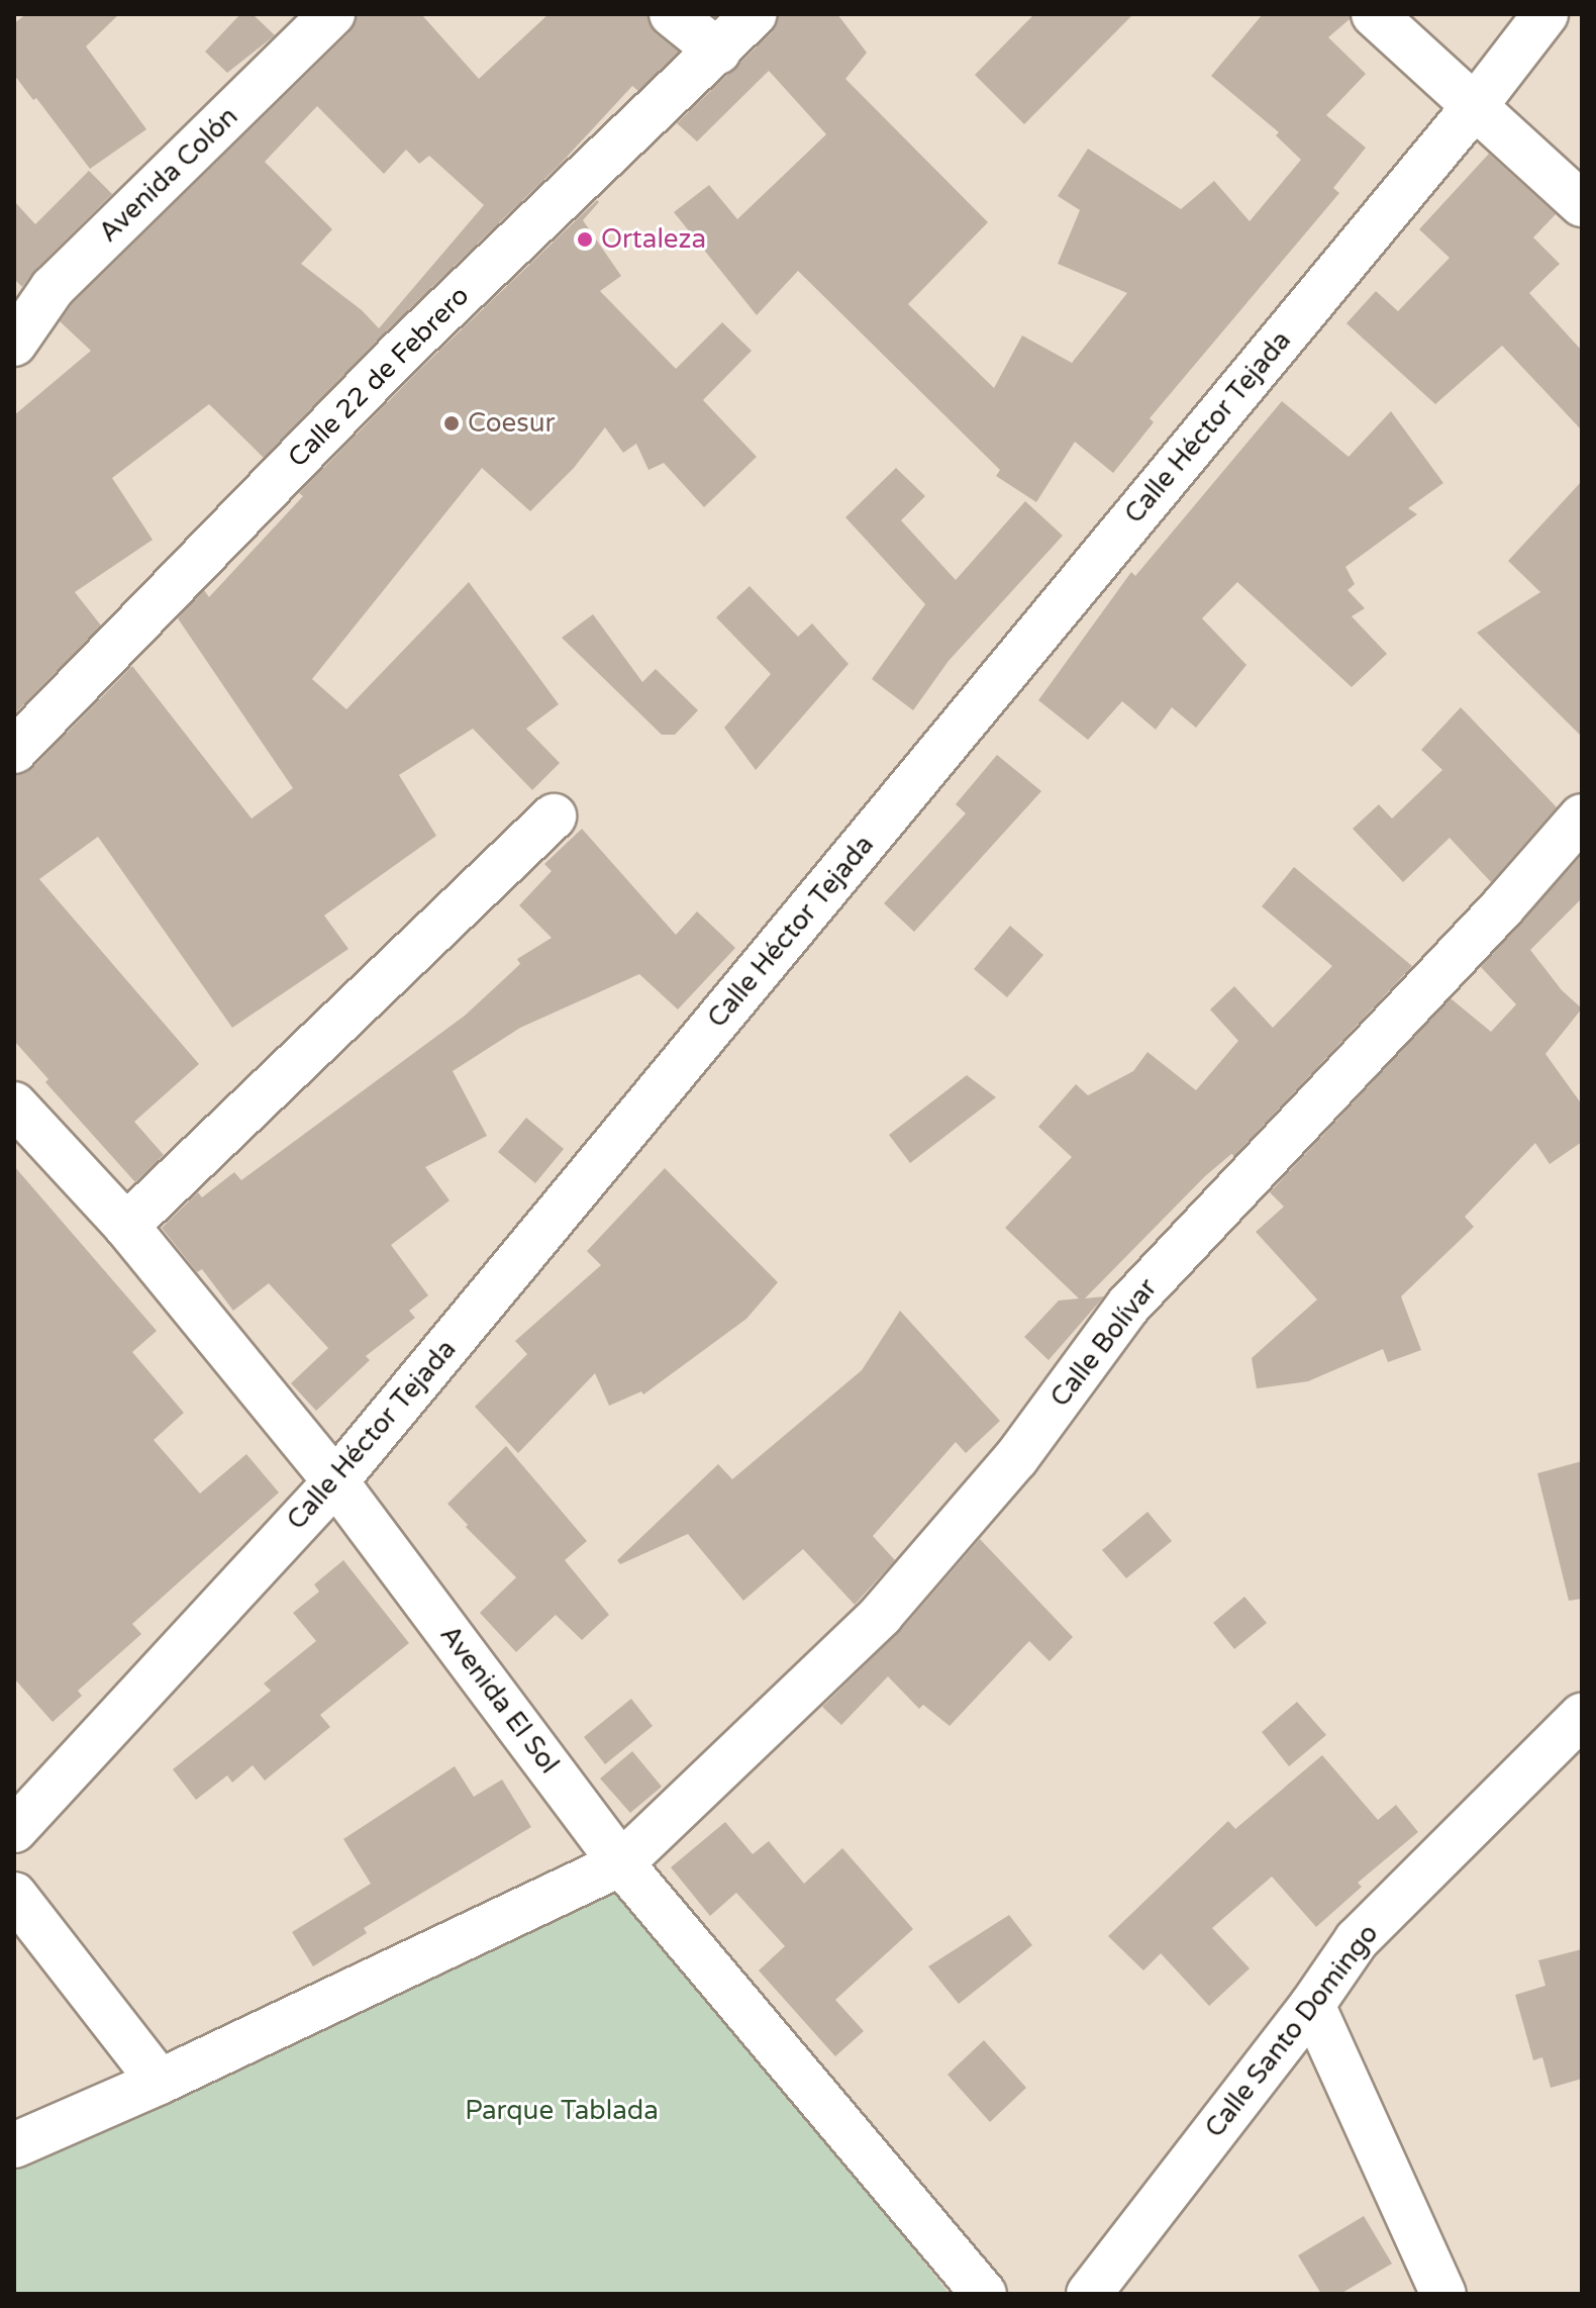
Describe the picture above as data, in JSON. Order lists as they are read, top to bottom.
{
  "streets": {
    "street": [
      "Avenida Colón",
      "Calle 22 de Febrero",
      "Calle Héctor Tejada",
      "Calle Bolívar",
      "Avenida El Sol",
      "Calle Santo Domingo"
    ]
  },
  "crossings": [
    ["Calle Héctor Tejada", "Avenida El Sol"],
    ["Calle Bolívar", "Avenida El Sol"]
  ],
  "parks": ["Parque Tablada"],
  "places": ["Ortaleza", "Coesur"]
}
